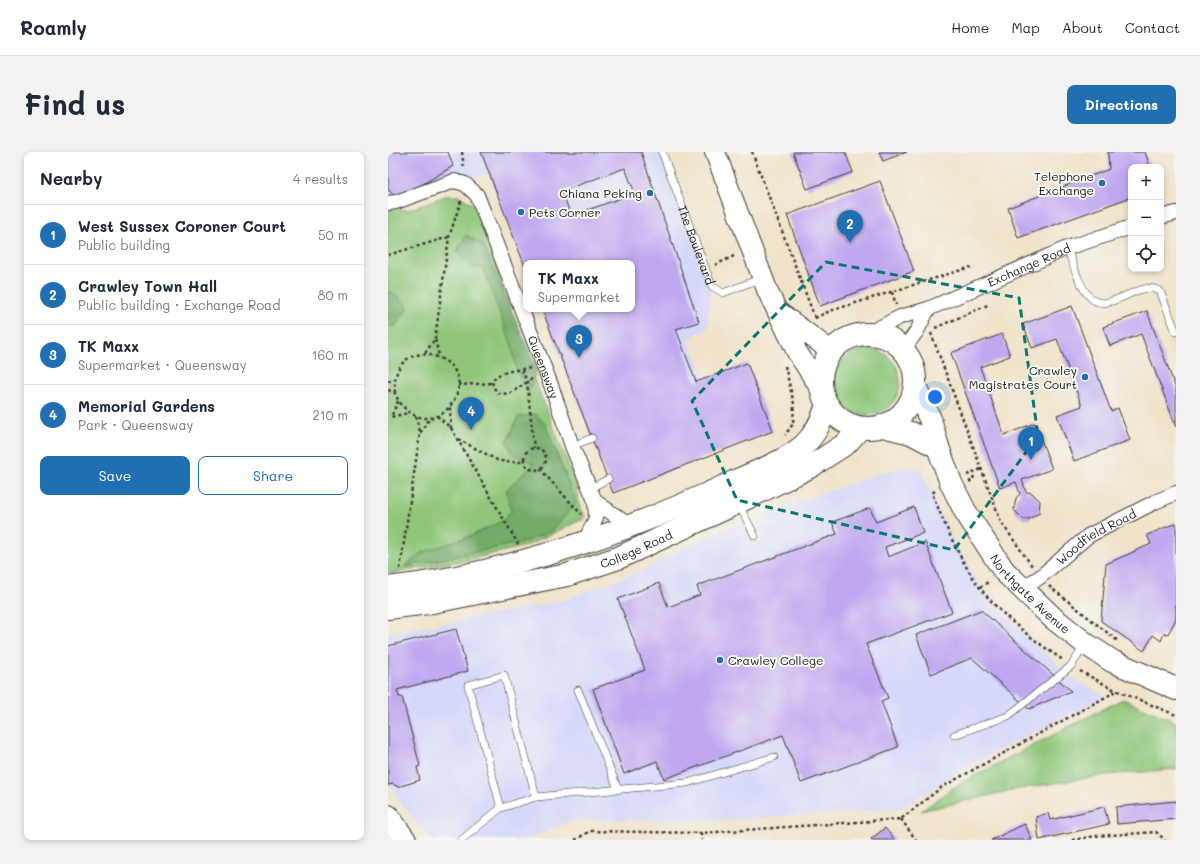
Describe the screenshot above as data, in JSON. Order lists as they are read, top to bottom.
{
  "streets": {
    "main road": ["College Road", "Northgate Avenue"],
    "street": ["Exchange Road", "Queensway", "Woodfield Road"],
    "lane": ["The Boulevard"]
  },
  "crossings": [
    ["Exchange Road", "College Road"],
    ["Exchange Road", "Northgate Avenue"],
    ["Queensway", "College Road"],
    ["Woodfield Road", "Northgate Avenue"],
    ["College Road", "Northgate Avenue"]
  ],
  "places": [
    "Telephone Exchange",
    "Chiana Peking",
    "Pets Corner",
    "Crawley Magistrates Court",
    "Crawley College"
  ],
  "page": {
    "header": "Roamly",
    "nav": [
      "Home",
      "Map",
      "About",
      "Contact"
    ],
    "buttons": [
      "Directions",
      ["Save", "Share"]
    ],
    "title": "Find us",
    "heading": ["Nearby", "4 results"],
    "map_buttons": ["+", "−"],
    "list": [
      {
        "mark": "1",
        "name": "West Sussex Coroner Court",
        "note": "Public building",
        "value": "50 m"
      },
      {
        "mark": "2",
        "name": "Crawley Town Hall",
        "note": "Public building · Exchange Road",
        "value": "80 m"
      },
      {
        "mark": "3",
        "name": "TK Maxx",
        "note": "Supermarket · Queensway",
        "value": "160 m"
      },
      {
        "mark": "4",
        "name": "Memorial Gardens",
        "note": "Park · Queensway",
        "value": "210 m"
      }
    ],
    "pins": [
      "2",
      "3",
      "4",
      "1"
    ],
    "popup": ["TK Maxx", "Supermarket"]
  }
}
